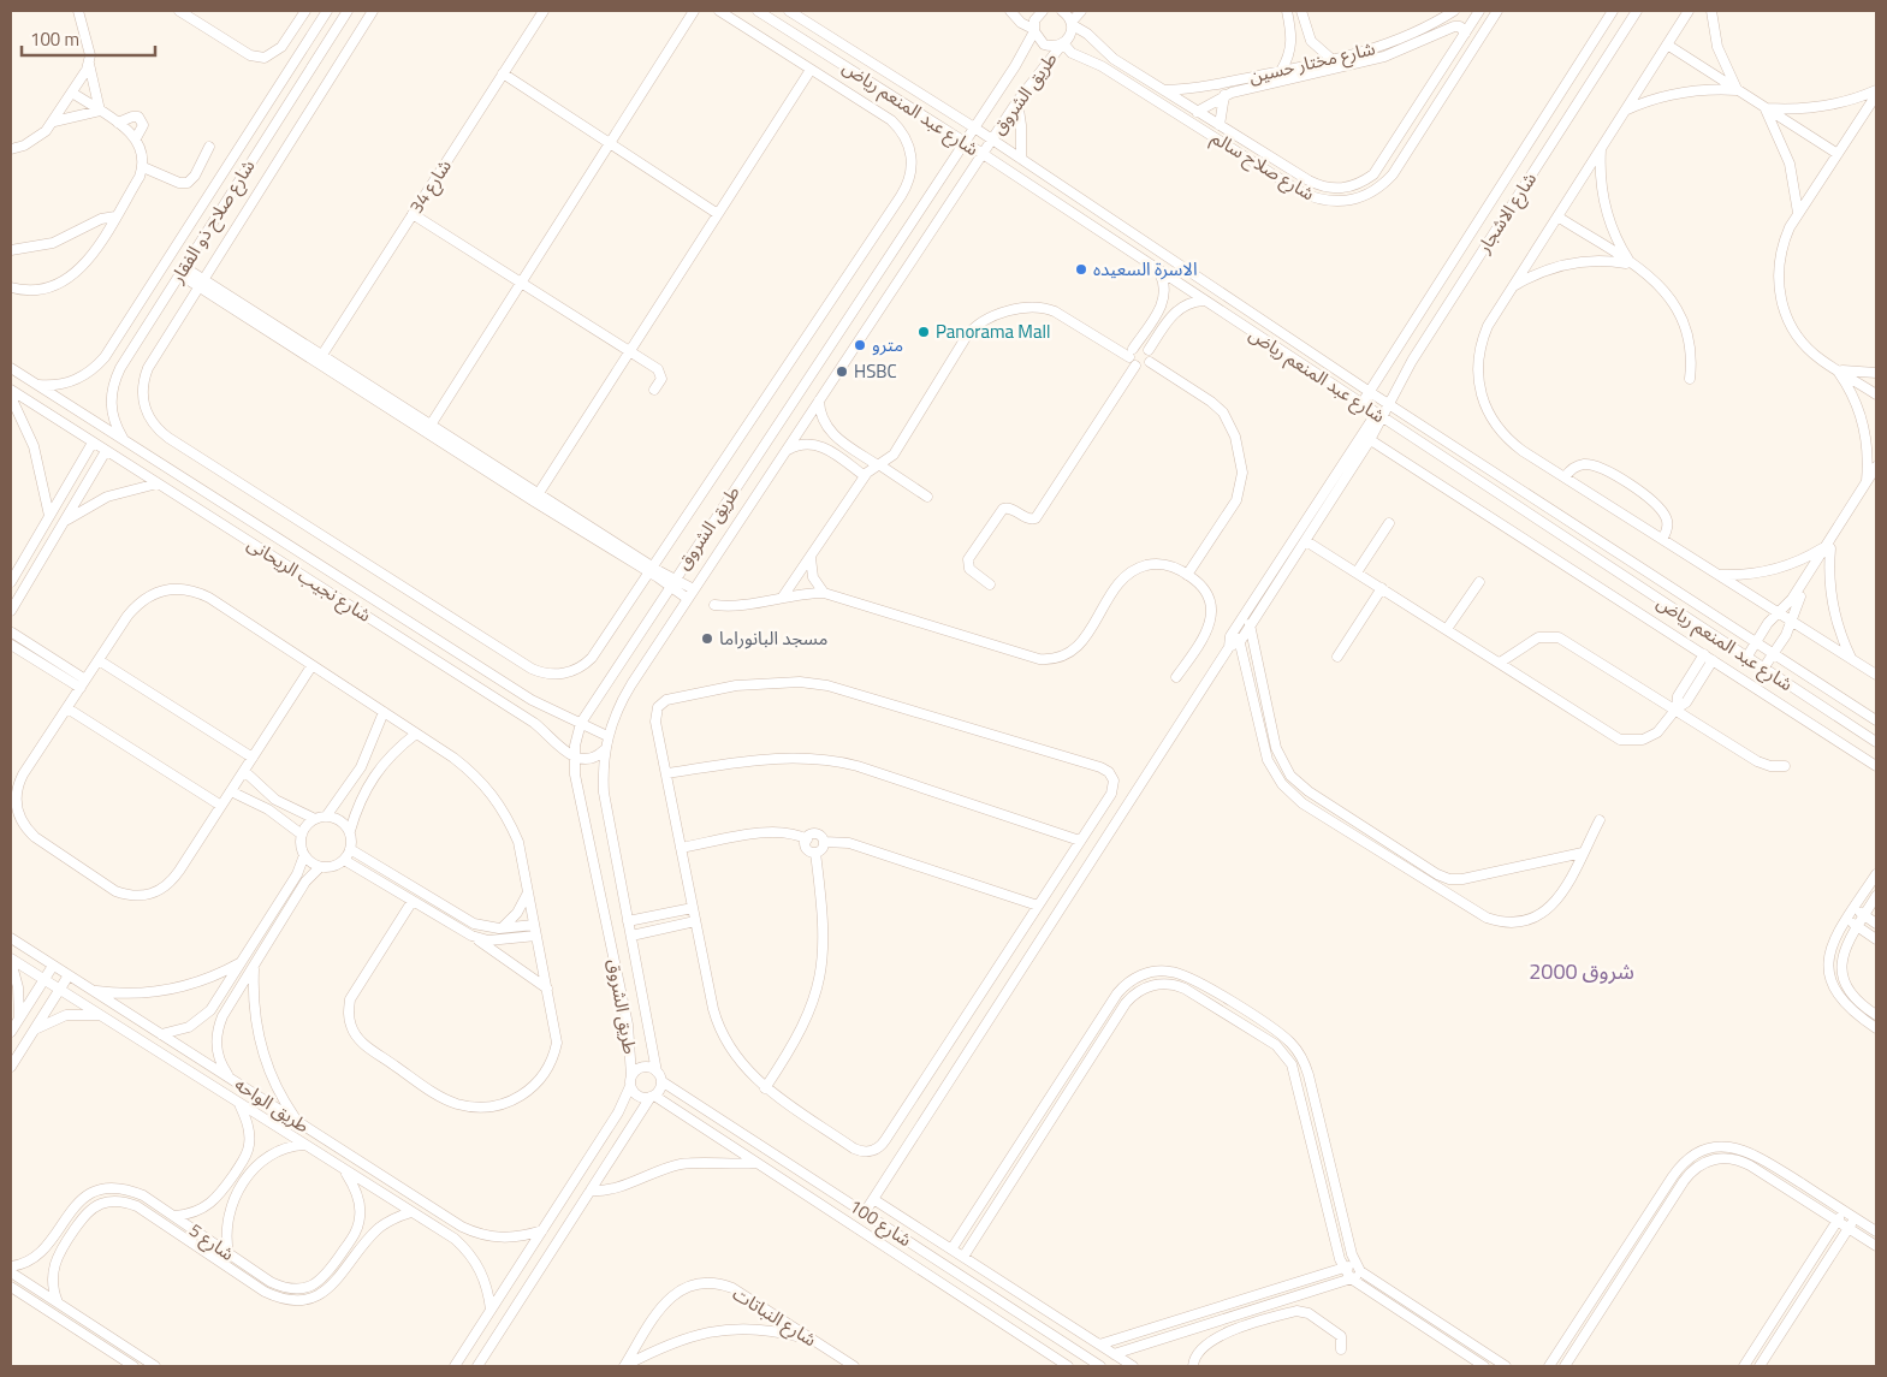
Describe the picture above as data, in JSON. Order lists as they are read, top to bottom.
{
  "streets": {
    "street": [
      "شارع مختار حسين",
      "طريق الشروق",
      "شارع عبد المنعم رياض",
      "شارع صلاح سالم",
      "شارع 34",
      "شارع الاشجار",
      "شارع صلاح ذو الفقار",
      "شارع نجيب الريحانى",
      "طريق الواحه",
      "شارع 100",
      "شارع 5",
      "شارع النباتات"
    ]
  },
  "crossings": [
    ["شارع مختار حسين", "شارع صلاح سالم"],
    ["طريق الشروق", "شارع عبد المنعم رياض"],
    ["طريق الشروق", "شارع صلاح سالم"],
    ["طريق الشروق", "شارع نجيب الريحانى"],
    ["طريق الشروق", "طريق الواحه"],
    ["طريق الشروق", "شارع 100"],
    ["شارع عبد المنعم رياض", "شارع الاشجار"],
    ["شارع صلاح ذو الفقار", "شارع نجيب الريحانى"],
    ["طريق الواحه", "شارع 5"]
  ],
  "districts": ["شروق 2000"],
  "places": [
    "الاسرة السعيده",
    "Panorama Mall",
    "مترو",
    "HSBC",
    "مسجد البانوراما"
  ],
  "scale_bar": "100 m"
}
